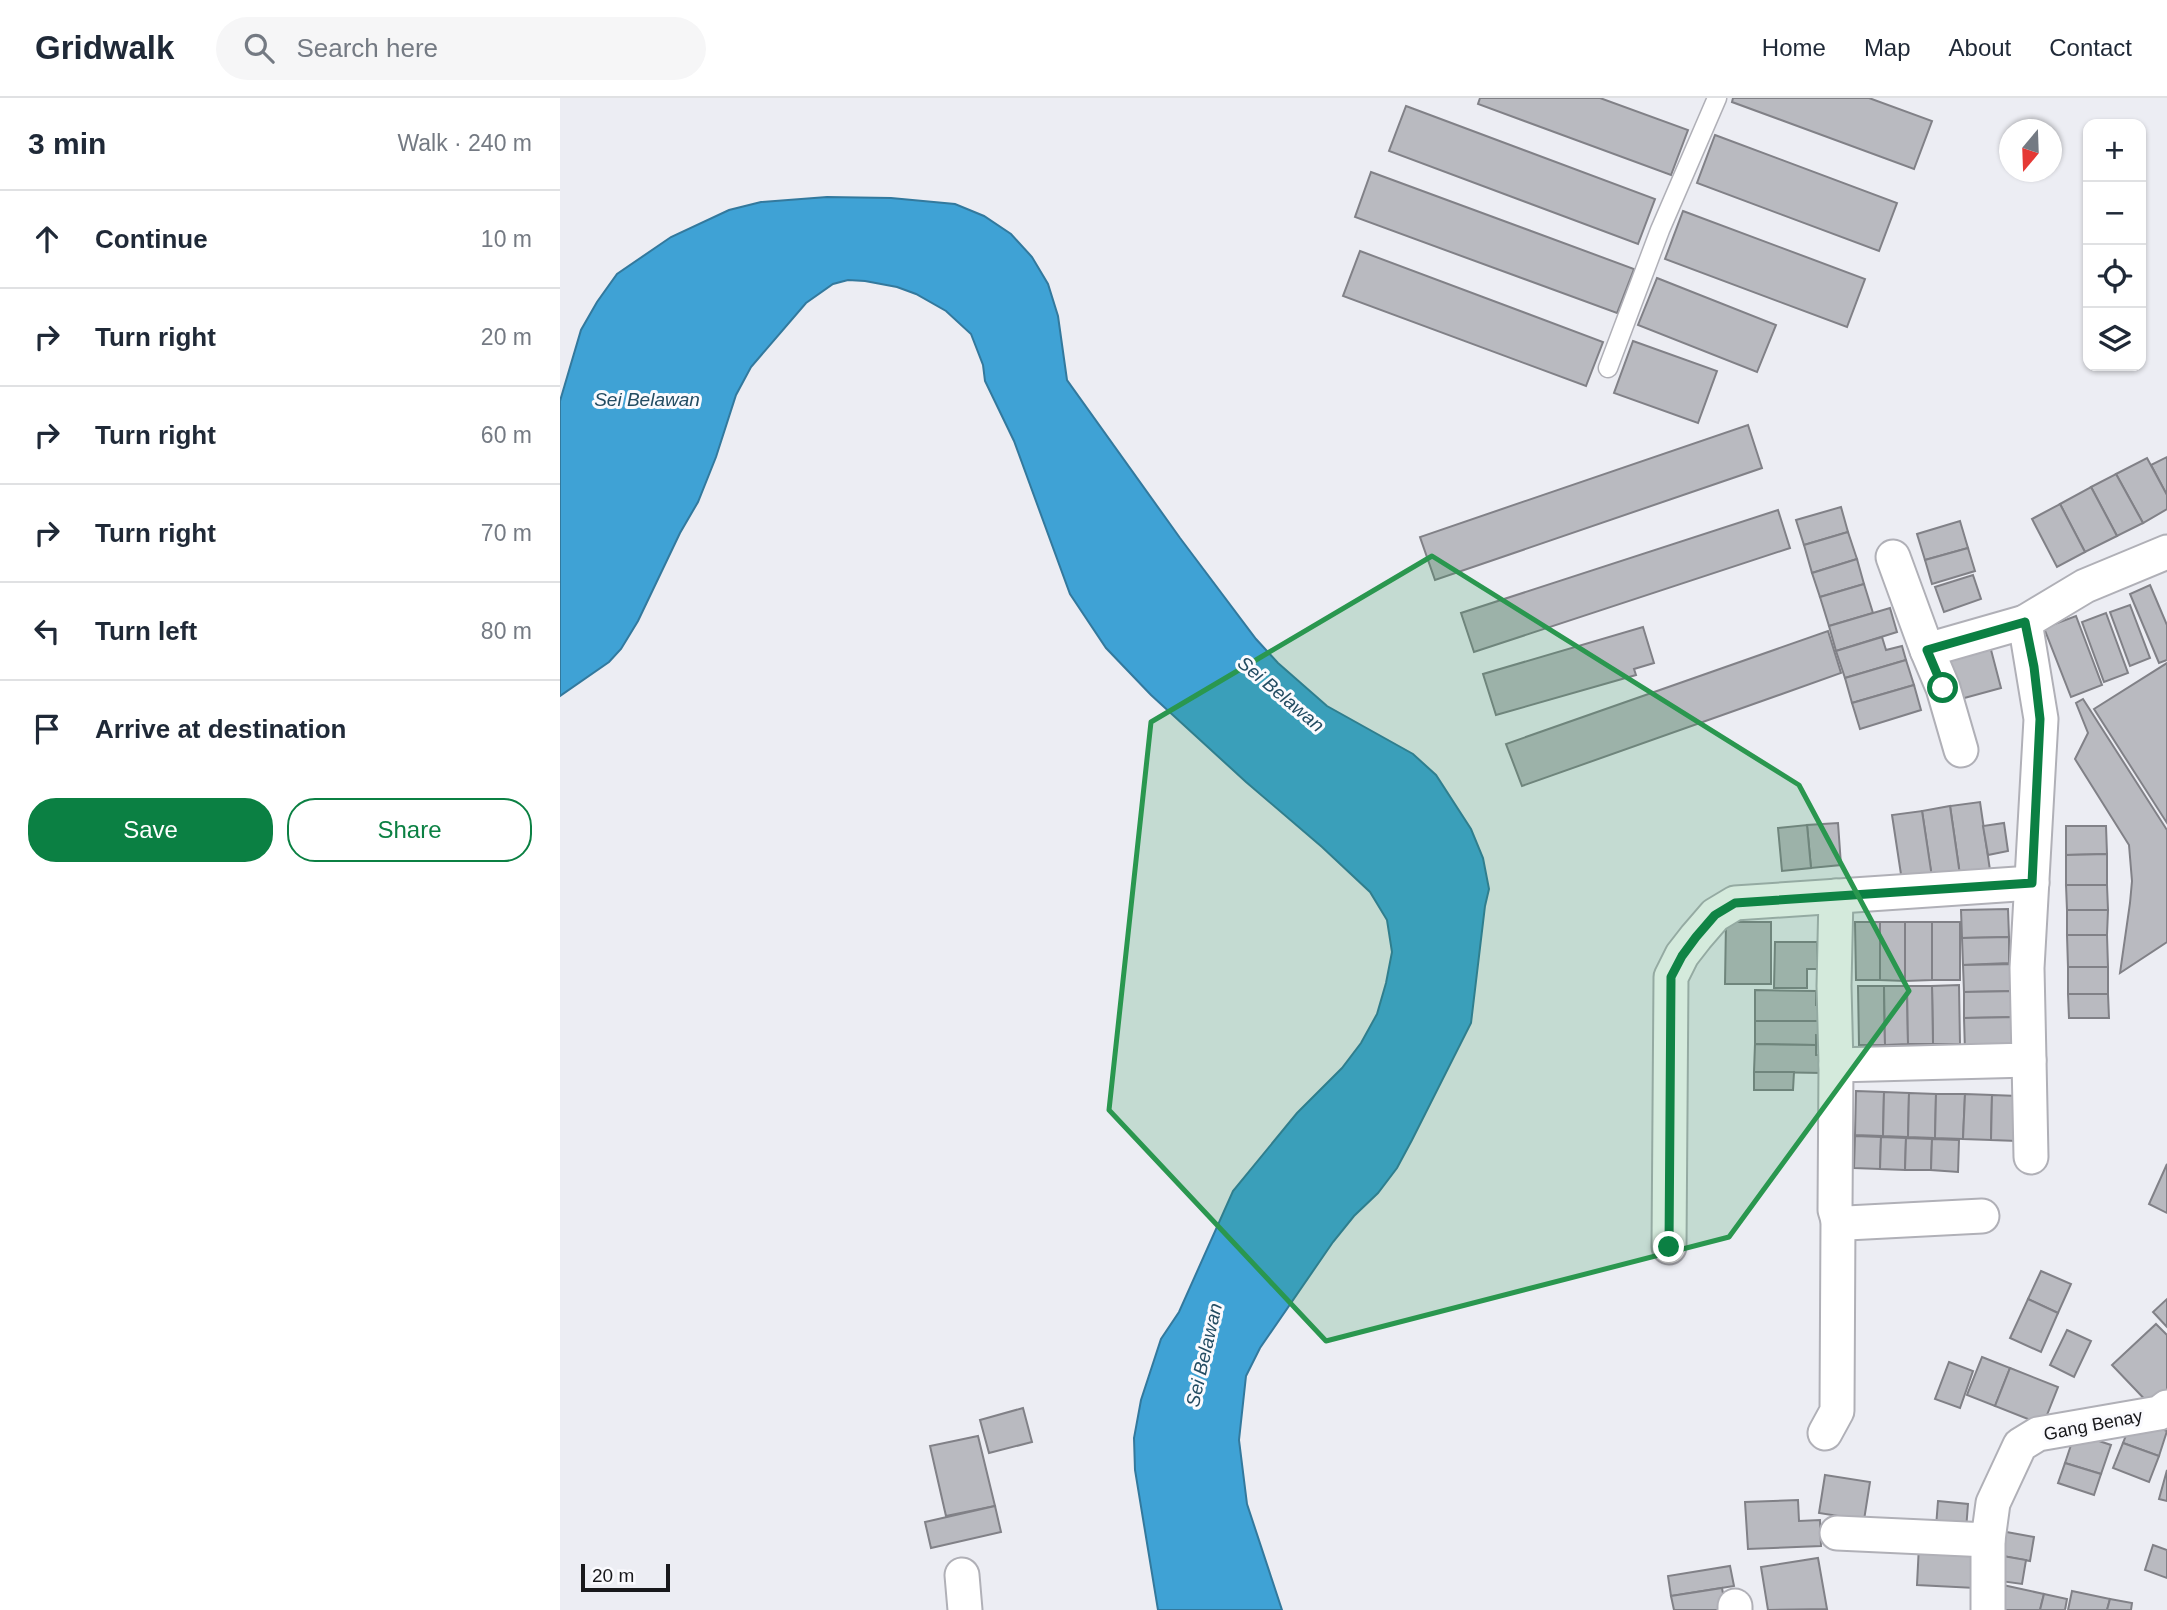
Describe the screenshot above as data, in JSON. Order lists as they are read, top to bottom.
{
  "streets": {
    "street": ["Gang Benay"]
  },
  "water": ["Sei Belawan"],
  "scale_bar": "20 m",
  "north": "bottom",
  "page": {
    "header": "Gridwalk",
    "search": "Search here",
    "nav": [
      "Home",
      "Map",
      "About",
      "Contact"
    ],
    "heading": ["3 min", "Walk · 240 m"],
    "map_buttons": ["+", "−"],
    "list": [
      ["Continue", "10 m"],
      ["Turn right", "20 m"],
      ["Turn right", "60 m"],
      ["Turn right", "70 m"],
      ["Turn left", "80 m"],
      "Arrive at destination"
    ],
    "buttons": ["Save", "Share"],
    "scale": "20 m"
  }
}
